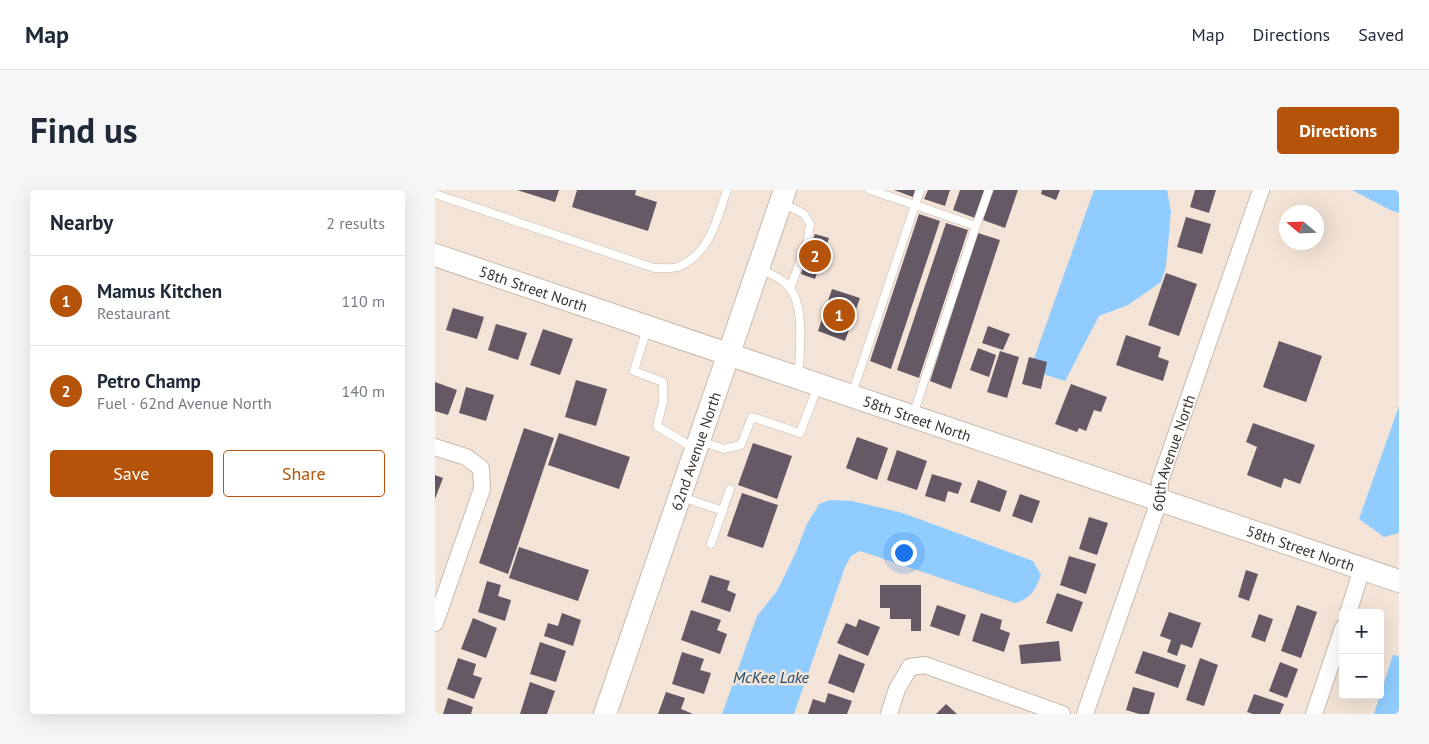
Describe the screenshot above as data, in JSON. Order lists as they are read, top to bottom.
{
  "streets": {
    "street": ["58th Street North", "62nd Avenue North", "60th Avenue North"]
  },
  "crossings": [
    ["58th Street North", "62nd Avenue North"],
    ["58th Street North", "60th Avenue North"]
  ],
  "water": ["McKee Lake"],
  "north": "left",
  "page": {
    "header": "Map",
    "nav": ["Map", "Directions", "Saved"],
    "title": "Find us",
    "buttons": [
      "Directions",
      ["Save", "Share"]
    ],
    "heading": ["Nearby", "2 results"],
    "pins": ["2", "1"],
    "list": [
      {
        "mark": "1",
        "name": "Mamus Kitchen",
        "note": "Restaurant",
        "value": "110 m"
      },
      {
        "mark": "2",
        "name": "Petro Champ",
        "note": "Fuel · 62nd Avenue North",
        "value": "140 m"
      }
    ],
    "map_buttons": ["+", "−"]
  }
}
